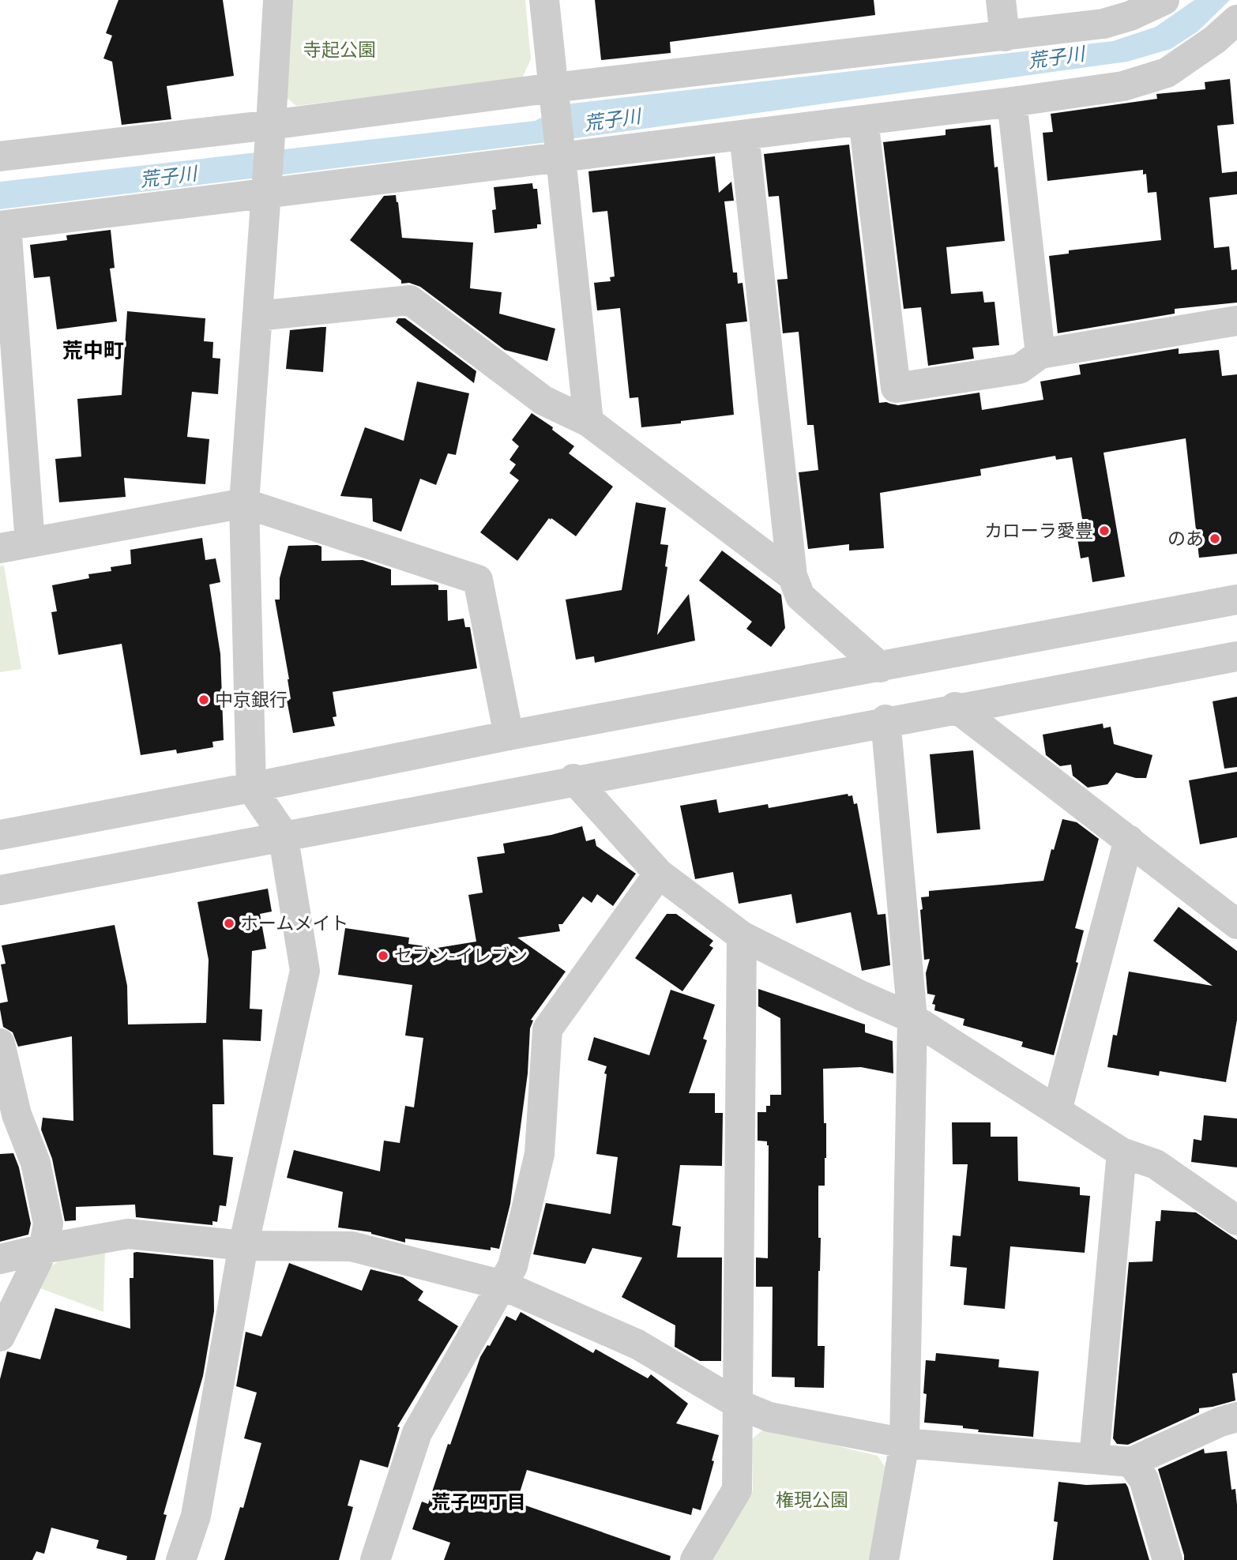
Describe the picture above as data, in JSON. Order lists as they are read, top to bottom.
{
  "districts": ["荒中町", "荒子四丁目"],
  "water": ["荒子川"],
  "parks": ["寺起公園", "権現公園"],
  "places": [
    "カローラ愛豊",
    "のあ",
    "中京銀行",
    "ホームメイト",
    "セブン-イレブン"
  ]
}
